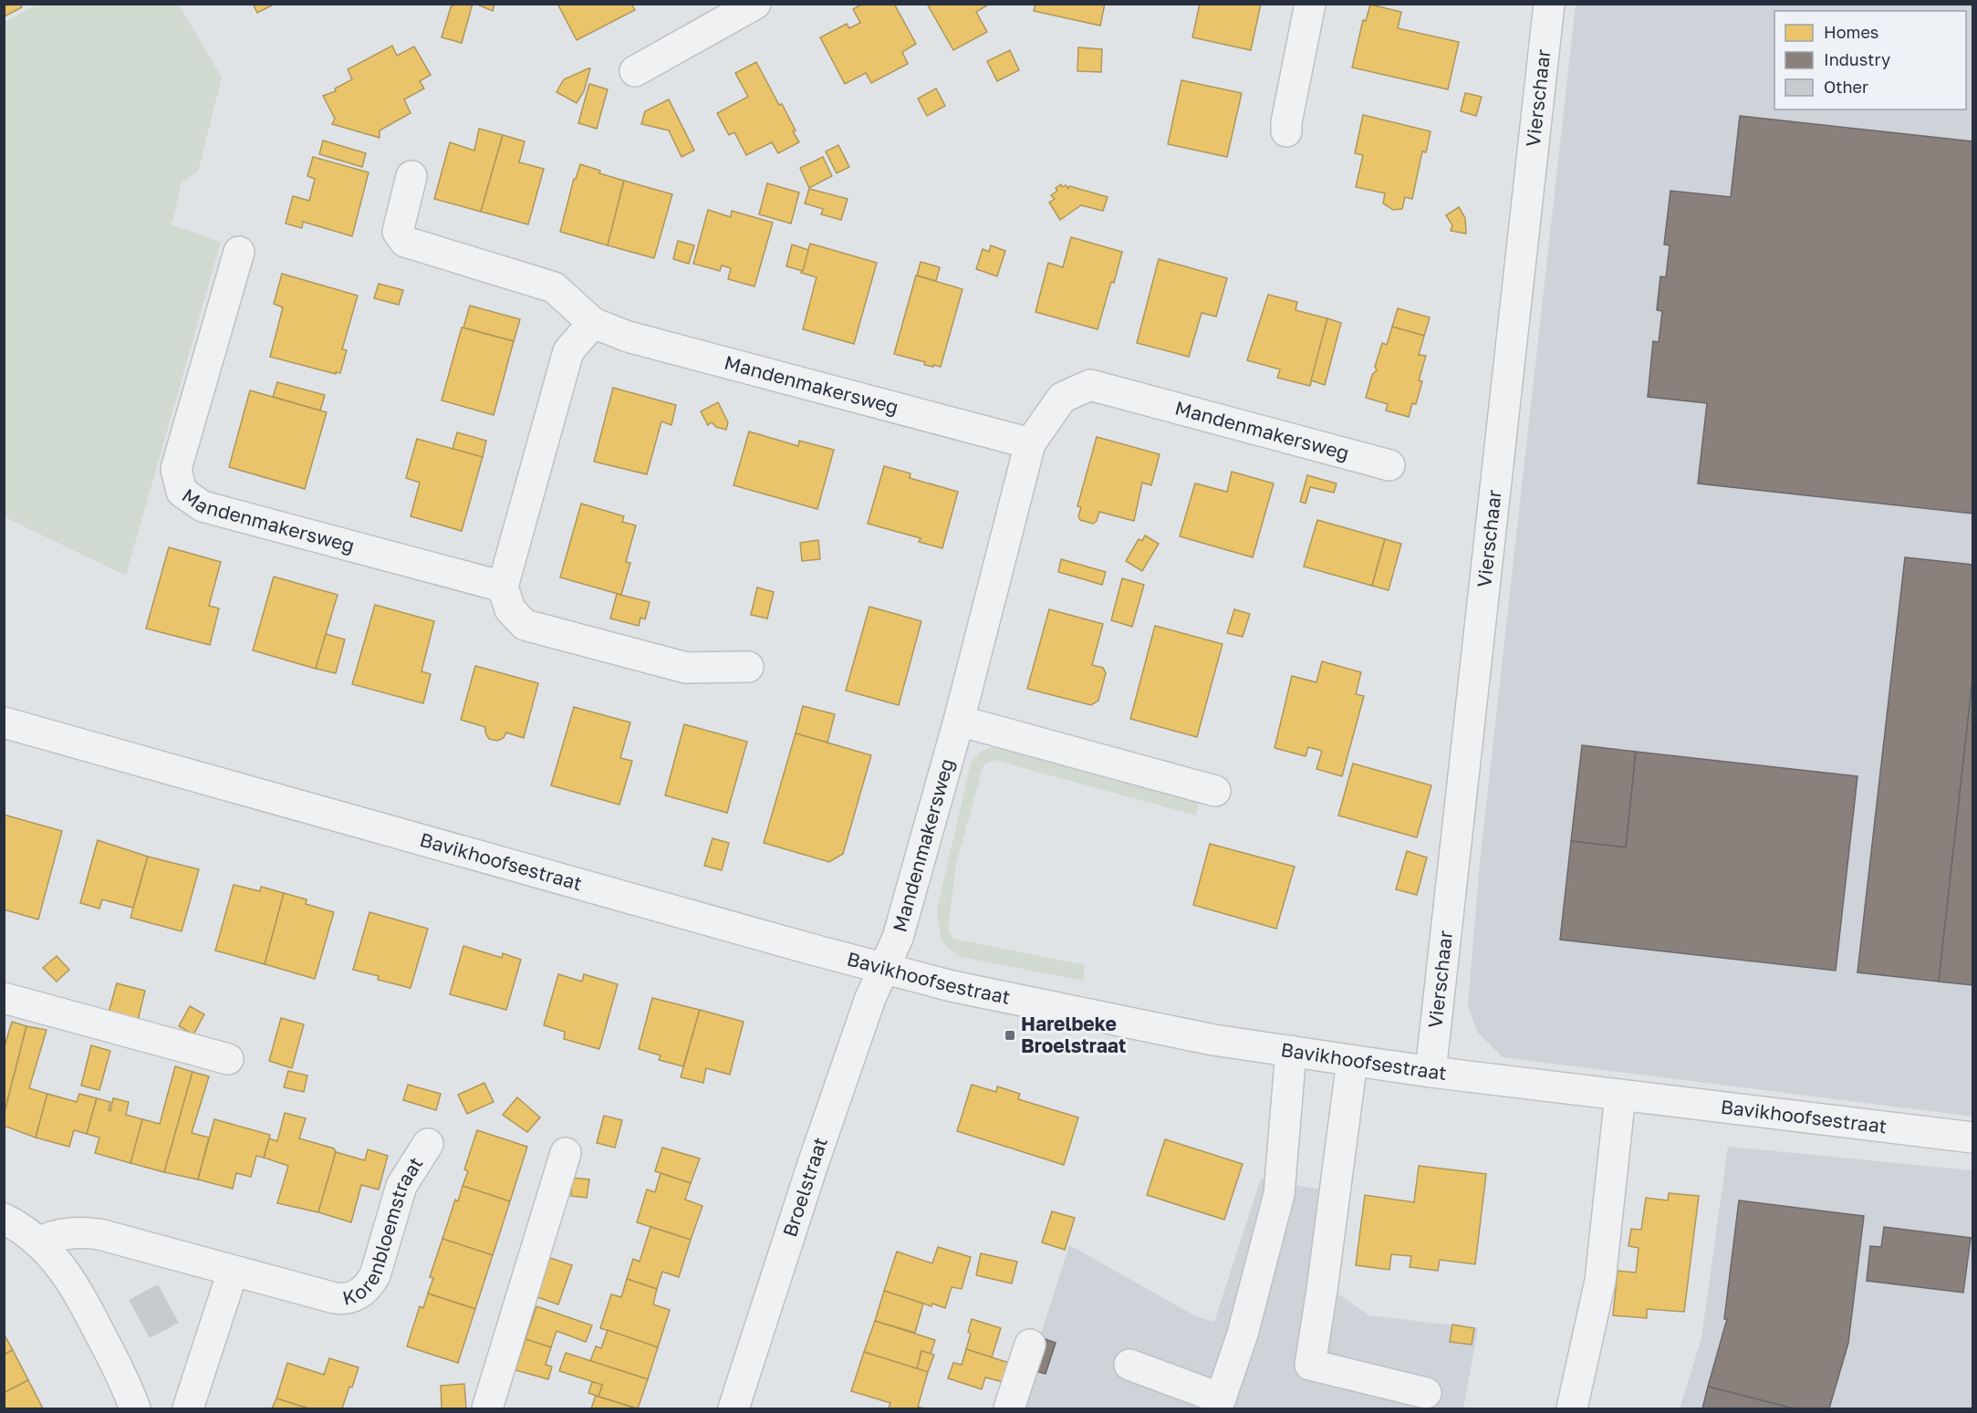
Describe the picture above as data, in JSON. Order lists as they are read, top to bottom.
{
  "streets": {
    "street": [
      "Vierschaar",
      "Mandenmakersweg",
      "Bavikhoofsestraat",
      "Broelstraat",
      "Korenbloemstraat"
    ]
  },
  "crossings": [
    ["Vierschaar", "Bavikhoofsestraat"],
    ["Mandenmakersweg", "Bavikhoofsestraat"],
    ["Mandenmakersweg", "Broelstraat"],
    ["Bavikhoofsestraat", "Broelstraat"]
  ],
  "places": {
    "transit": ["Harelbeke Broelstraat"]
  },
  "legend": ["Homes", "Industry", "Other"]
}
